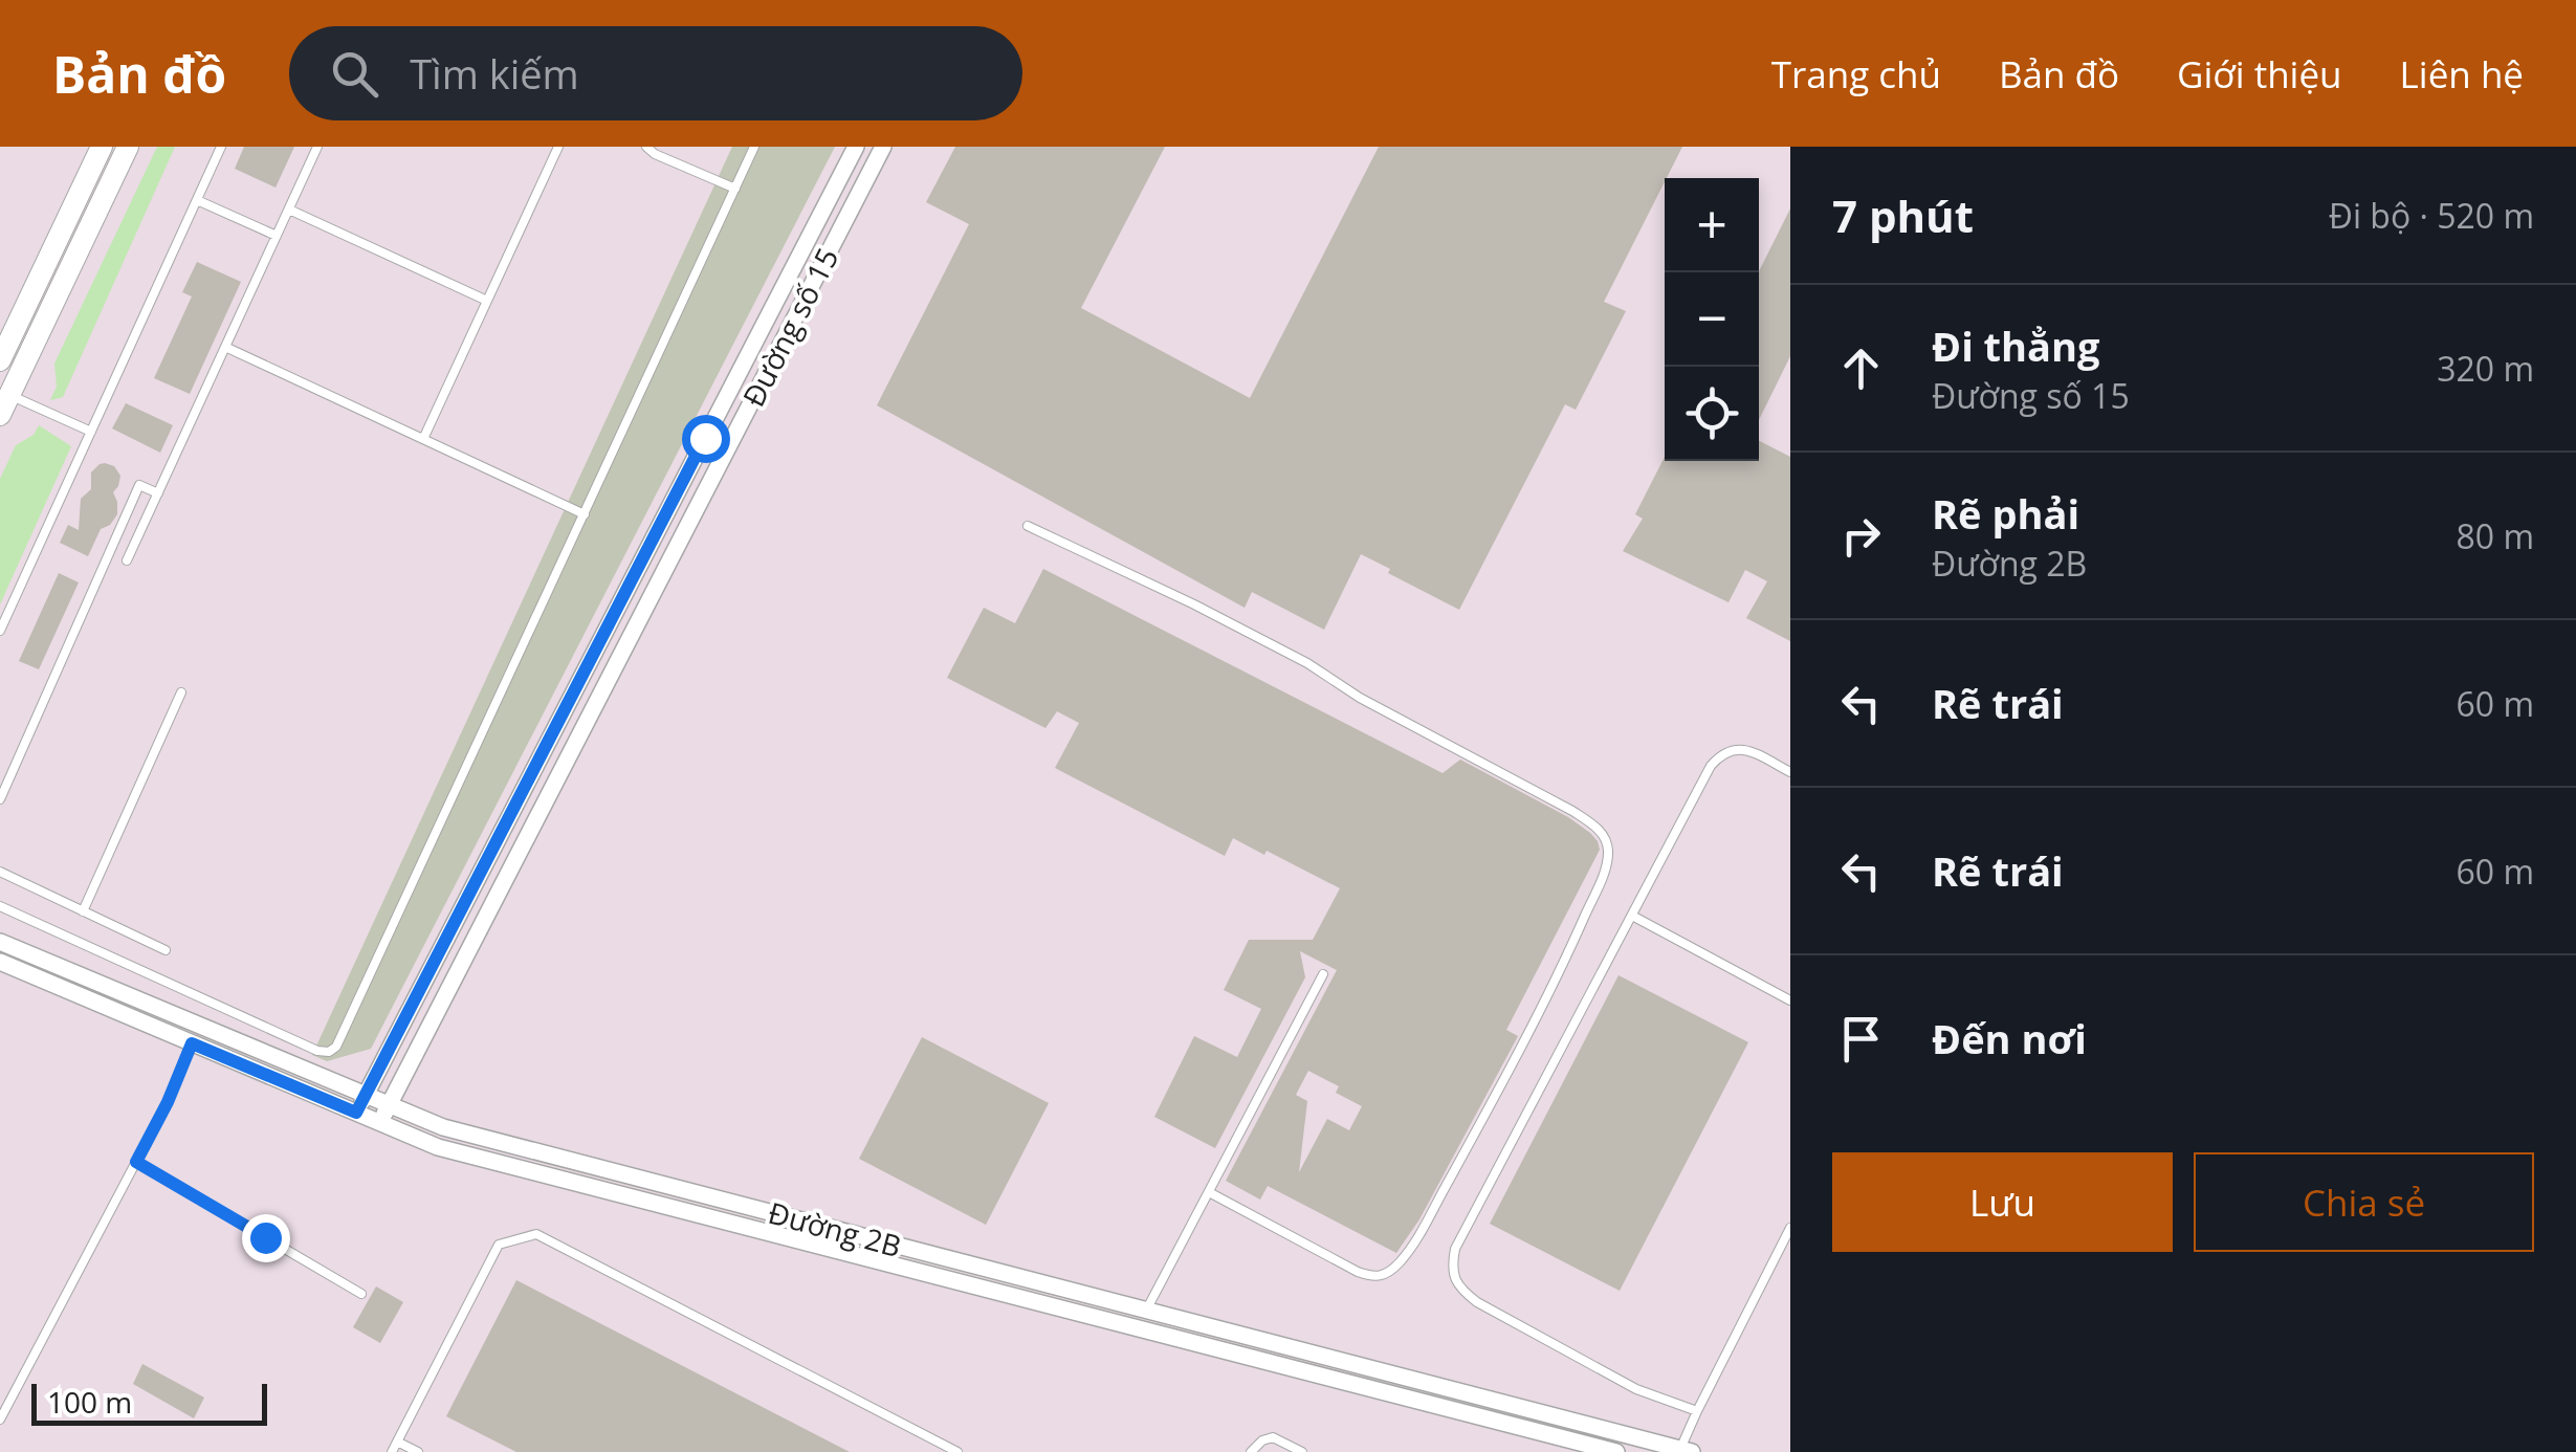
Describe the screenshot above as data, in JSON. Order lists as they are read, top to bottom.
{
  "streets": {
    "street": ["Đường số 15", "Đường 2B"]
  },
  "crossings": [
    ["Đường số 15", "Đường 2B"]
  ],
  "scale_bar": "100 m",
  "page": {
    "header": "Bản đồ",
    "search": "Tìm kiếm",
    "nav": [
      "Trang chủ",
      "Bản đồ",
      "Giới thiệu",
      "Liên hệ"
    ],
    "heading": ["7 phút", "Đi bộ · 520 m"],
    "map_buttons": ["+", "−"],
    "list": [
      ["Đi thẳng", "Đường số 15", "320 m"],
      ["Rẽ phải", "Đường 2B", "80 m"],
      ["Rẽ trái", "60 m"],
      ["Rẽ trái", "60 m"],
      "Đến nơi"
    ],
    "buttons": ["Lưu", "Chia sẻ"],
    "scale": "100 m"
  }
}
